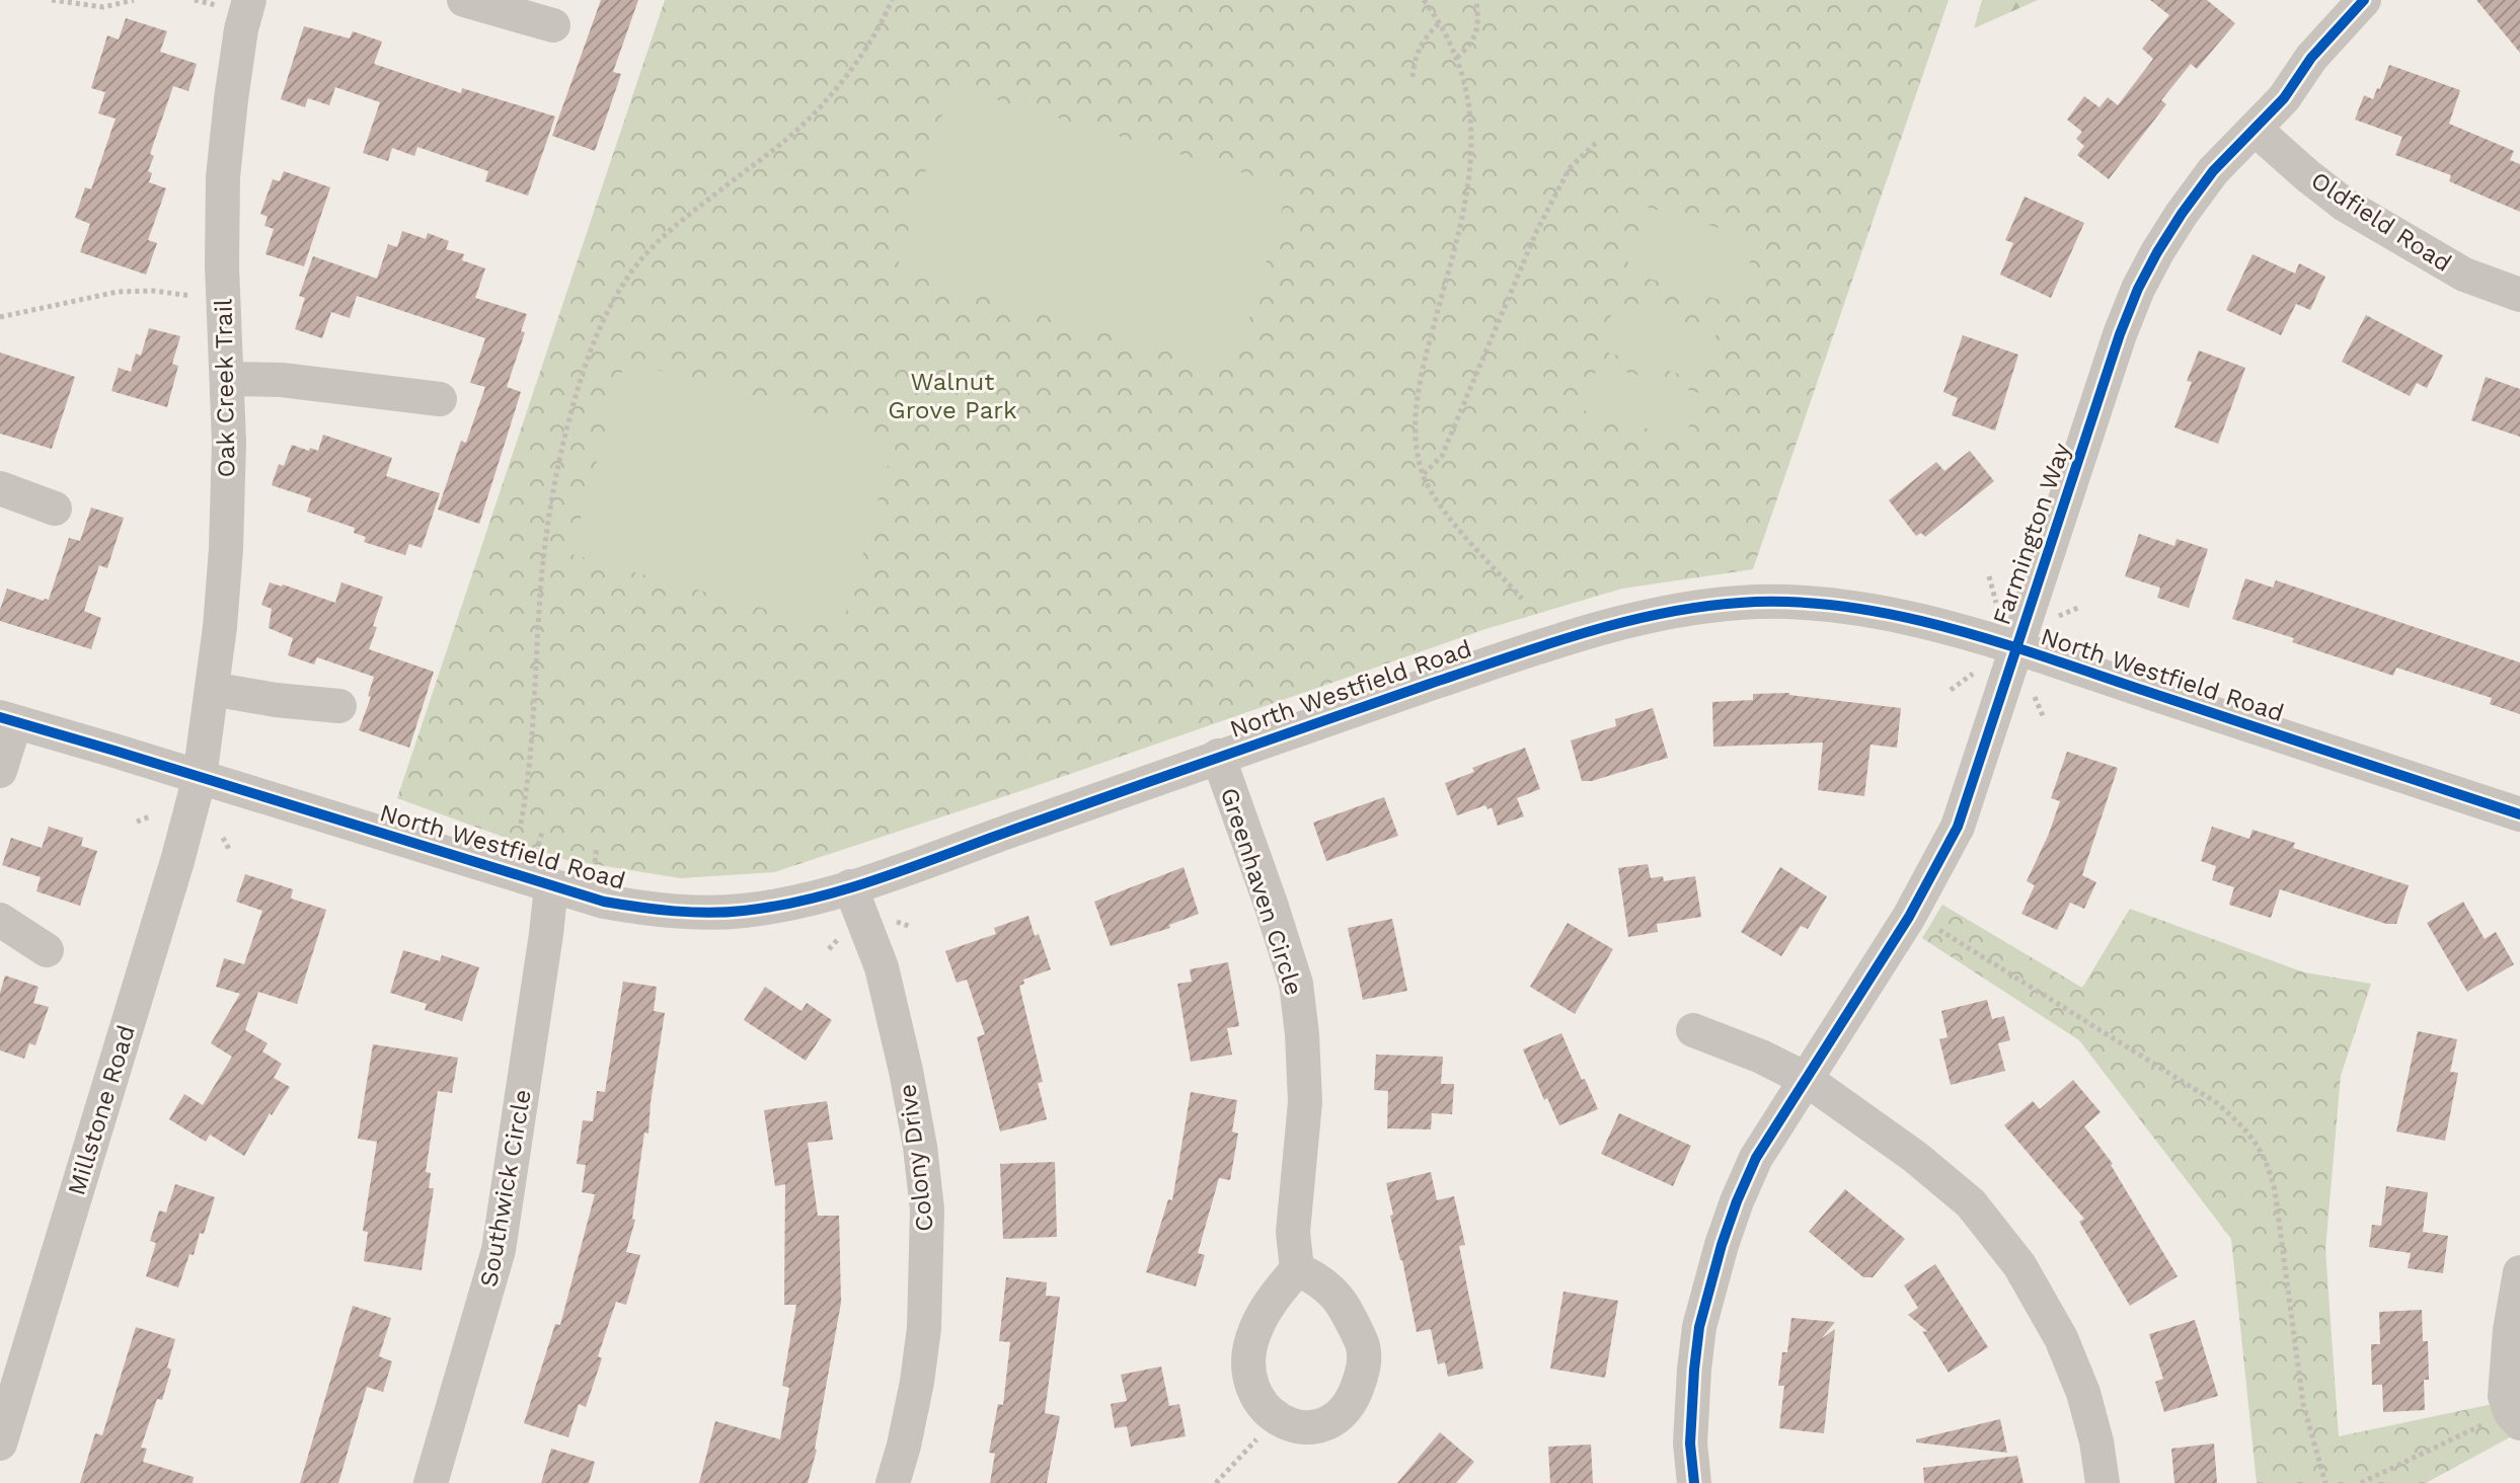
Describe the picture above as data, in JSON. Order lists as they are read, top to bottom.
{
  "streets": {
    "street": [
      "Oldfield Road",
      "Oak Creek Trail",
      "Farmington Way",
      "North Westfield Road",
      "Greenhaven Circle",
      "Millstone Road",
      "Colony Drive",
      "Southwick Circle"
    ]
  },
  "crossings": [
    ["Oldfield Road", "Farmington Way"],
    ["Oak Creek Trail", "North Westfield Road"],
    ["Oak Creek Trail", "Millstone Road"],
    ["Farmington Way", "North Westfield Road"],
    ["North Westfield Road", "Greenhaven Circle"],
    ["North Westfield Road", "Millstone Road"],
    ["North Westfield Road", "Colony Drive"],
    ["North Westfield Road", "Southwick Circle"]
  ],
  "parks": ["Walnut Grove Park"]
}
